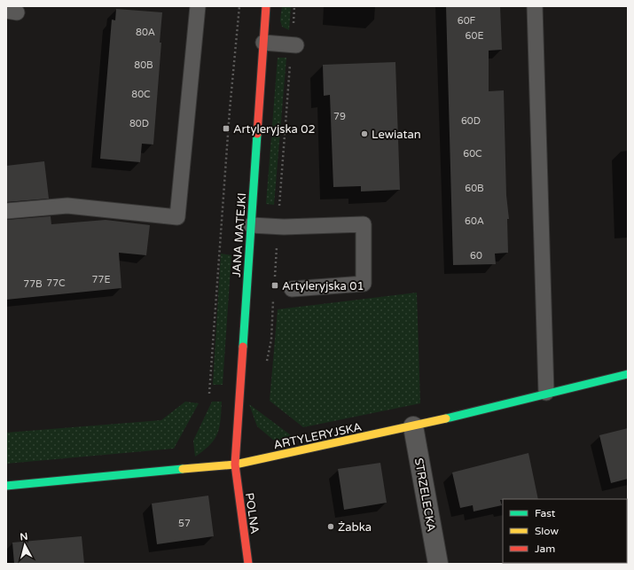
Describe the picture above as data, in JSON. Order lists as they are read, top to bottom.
{
  "streets": {
    "street": [
      "JANA MATEJKI",
      "ARTYLERYJSKA",
      "STRZELECKA",
      "POLNA"
    ]
  },
  "crossings": [
    ["JANA MATEJKI", "ARTYLERYJSKA"],
    ["JANA MATEJKI", "POLNA"],
    ["ARTYLERYJSKA", "STRZELECKA"],
    ["ARTYLERYJSKA", "POLNA"]
  ],
  "places": {
    "transit": ["Artyleryjska 02", "Artyleryjska 01"],
    "other": ["Lewiatan", "Żabka"]
  },
  "house_numbers": [
    "60F",
    "80A",
    "60E",
    "80B",
    "80C",
    "79",
    "60D",
    "80D",
    "60C",
    "60B",
    "60A",
    "60",
    "77E",
    "77C",
    "77B",
    "57"
  ],
  "legend": ["Fast", "Slow", "Jam"],
  "north": "top"
}
